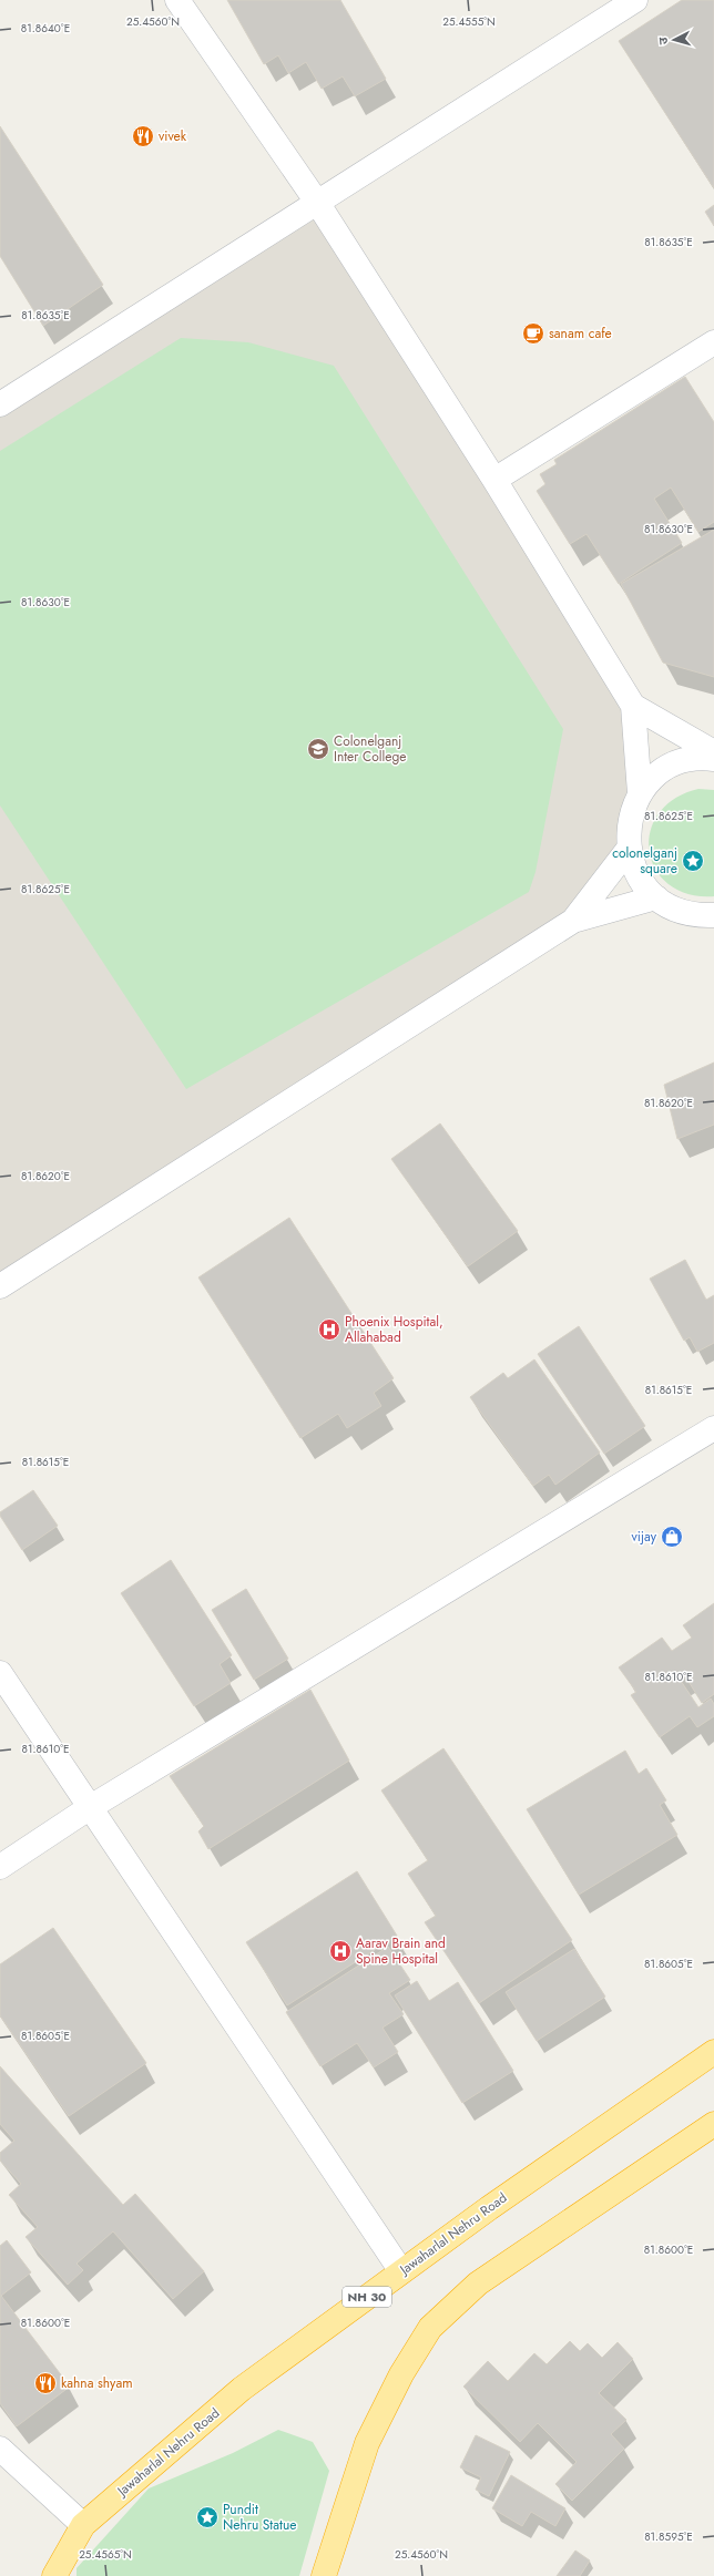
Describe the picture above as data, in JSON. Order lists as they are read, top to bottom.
{
  "streets": {
    "highway": ["Jawaharlal Nehru Road", "NH 30"]
  },
  "places": {
    "restaurant": ["vivek", "kahna shyam"],
    "cafe": ["sanam cafe"],
    "school or university": ["Colonelganj Inter College"],
    "place": ["colonelganj square", "Pundit Nehru Statue"],
    "hospital": ["Phoenix Hospital, Allahabad", "Aarav Brain and Spine Hospital"],
    "shop": ["vijay"]
  },
  "north": "left",
  "coordinates": [
    "25.4560°N",
    "25.4555°N",
    "81.8640°E",
    "81.8635°E",
    "81.8630°E",
    "81.8625°E",
    "81.8620°E",
    "81.8615°E",
    "81.8610°E",
    "81.8605°E",
    "81.8600°E",
    "81.8595°E",
    "25.4565°N"
  ]
}
